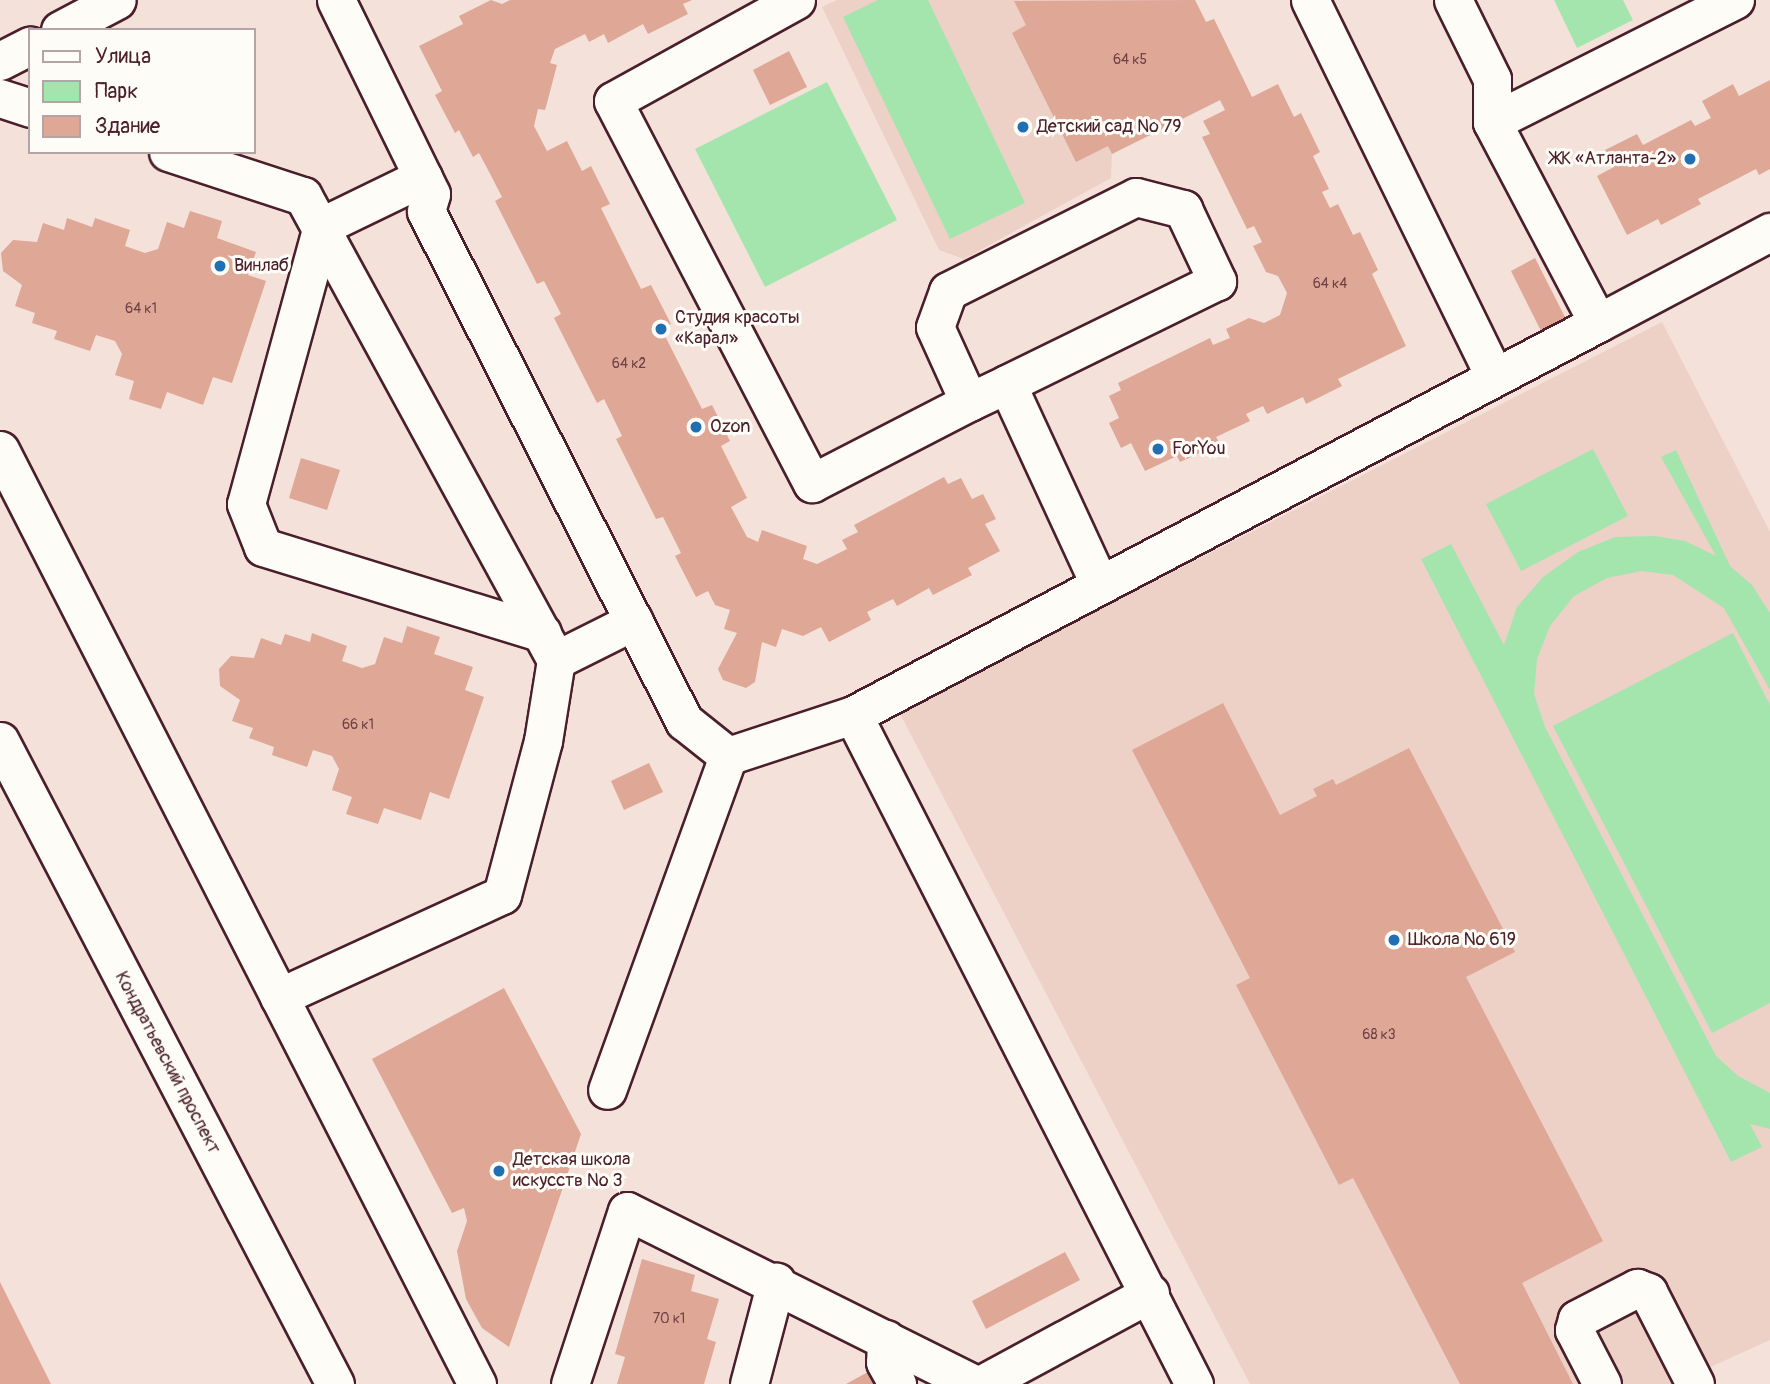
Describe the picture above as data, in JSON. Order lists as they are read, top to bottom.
{
  "streets": {
    "street": ["Кондратьевский проспект"]
  },
  "places": [
    "Детский сад № 79",
    "ЖК «Атланта-2»",
    "Винлаб",
    "Студия красоты «Карал»",
    "Ozon",
    "ForYou",
    "Школа № 619",
    "Детская школа искусств № 3"
  ],
  "house_numbers": [
    "64 к5",
    "64 к4",
    "64 к1",
    "64 к2",
    "66 к1",
    "68 к3",
    "70 к1"
  ],
  "legend": ["Улица", "Парк", "Здание"]
}
